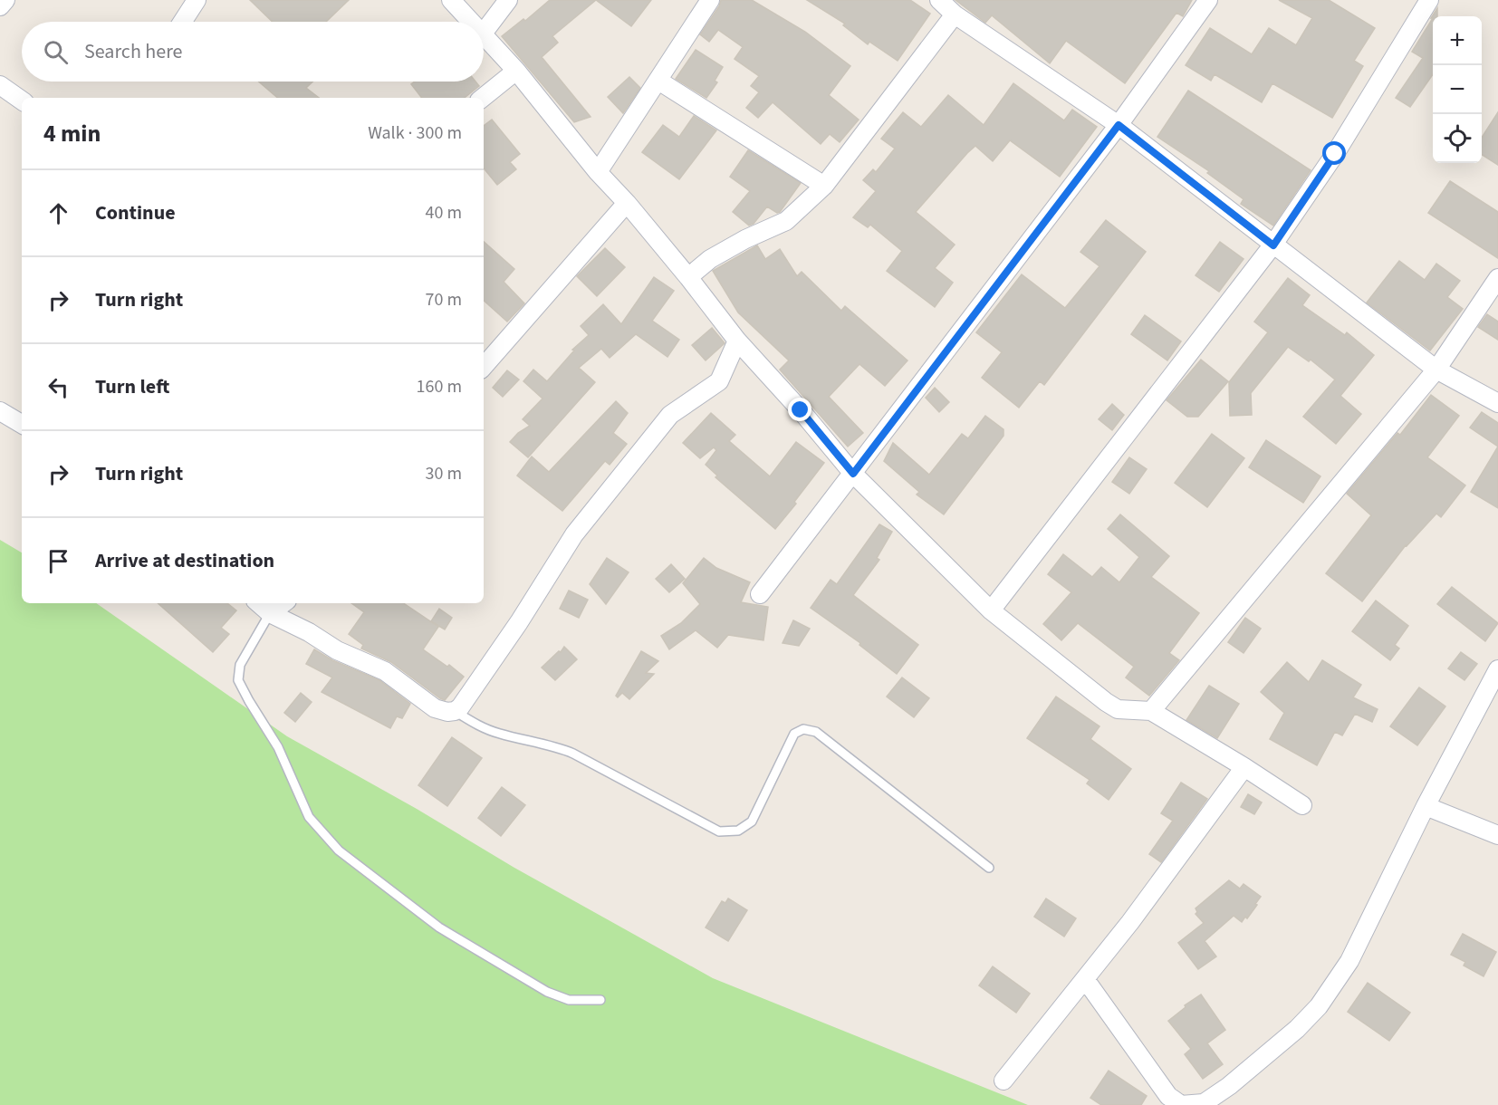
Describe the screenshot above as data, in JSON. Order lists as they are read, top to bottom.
{
  "page": {
    "map_buttons": ["+", "−"],
    "search": "Search here",
    "heading": ["4 min", "Walk · 300 m"],
    "list": [
      ["Continue", "40 m"],
      ["Turn right", "70 m"],
      ["Turn left", "160 m"],
      ["Turn right", "30 m"],
      "Arrive at destination"
    ]
  }
}
